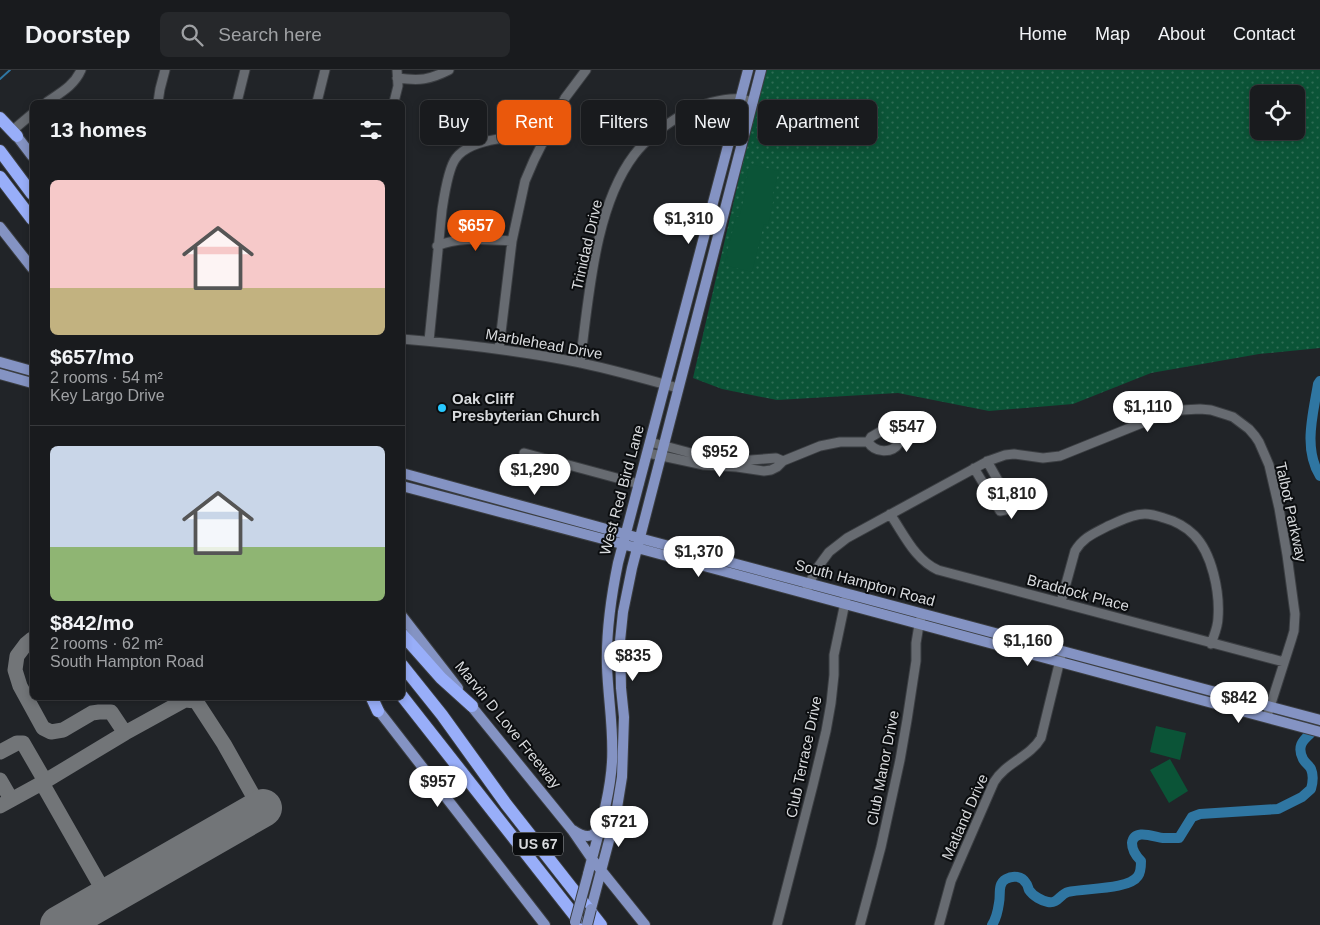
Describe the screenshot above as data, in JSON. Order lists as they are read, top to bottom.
{
  "streets": {
    "highway": ["US 67"],
    "main road": ["West Red Bird Lane", "South Hampton Road", "Marvin D Love Freeway"],
    "street": [
      "Trinidad Drive",
      "Marblehead Drive",
      "Talbot Parkway",
      "Braddock Place",
      "Club Terrace Drive",
      "Club Manor Drive",
      "Matland Drive"
    ]
  },
  "crossings": [
    ["Trinidad Drive", "Marblehead Drive"],
    ["Trinidad Drive", "West Red Bird Lane"],
    ["Marblehead Drive", "West Red Bird Lane"],
    ["West Red Bird Lane", "South Hampton Road"],
    ["West Red Bird Lane", "Marvin D Love Freeway"],
    ["Talbot Parkway", "South Hampton Road"],
    ["Talbot Parkway", "Braddock Place"],
    ["South Hampton Road", "Club Terrace Drive"],
    ["South Hampton Road", "Club Manor Drive"],
    ["South Hampton Road", "Matland Drive"]
  ],
  "places": ["Oak Cliff Presbyterian Church"],
  "page": {
    "header": "Doorstep",
    "search": "Search here",
    "nav": [
      "Home",
      "Map",
      "About",
      "Contact"
    ],
    "chip": [
      "Buy",
      "Rent",
      "Filters",
      "New",
      "Apartment"
    ],
    "heading": "13 homes",
    "list": [
      {
        "name": "$657/mo",
        "note": "2 rooms · 54 m² · Key Largo Drive"
      },
      {
        "name": "$842/mo",
        "note": "2 rooms · 62 m² · South Hampton Road"
      }
    ],
    "price": [
      "$1,310",
      "$657",
      "$1,110",
      "$547",
      "$952",
      "$1,290",
      "$1,810",
      "$1,370",
      "$1,160",
      "$835",
      "$842",
      "$957",
      "$721"
    ]
  }
}
